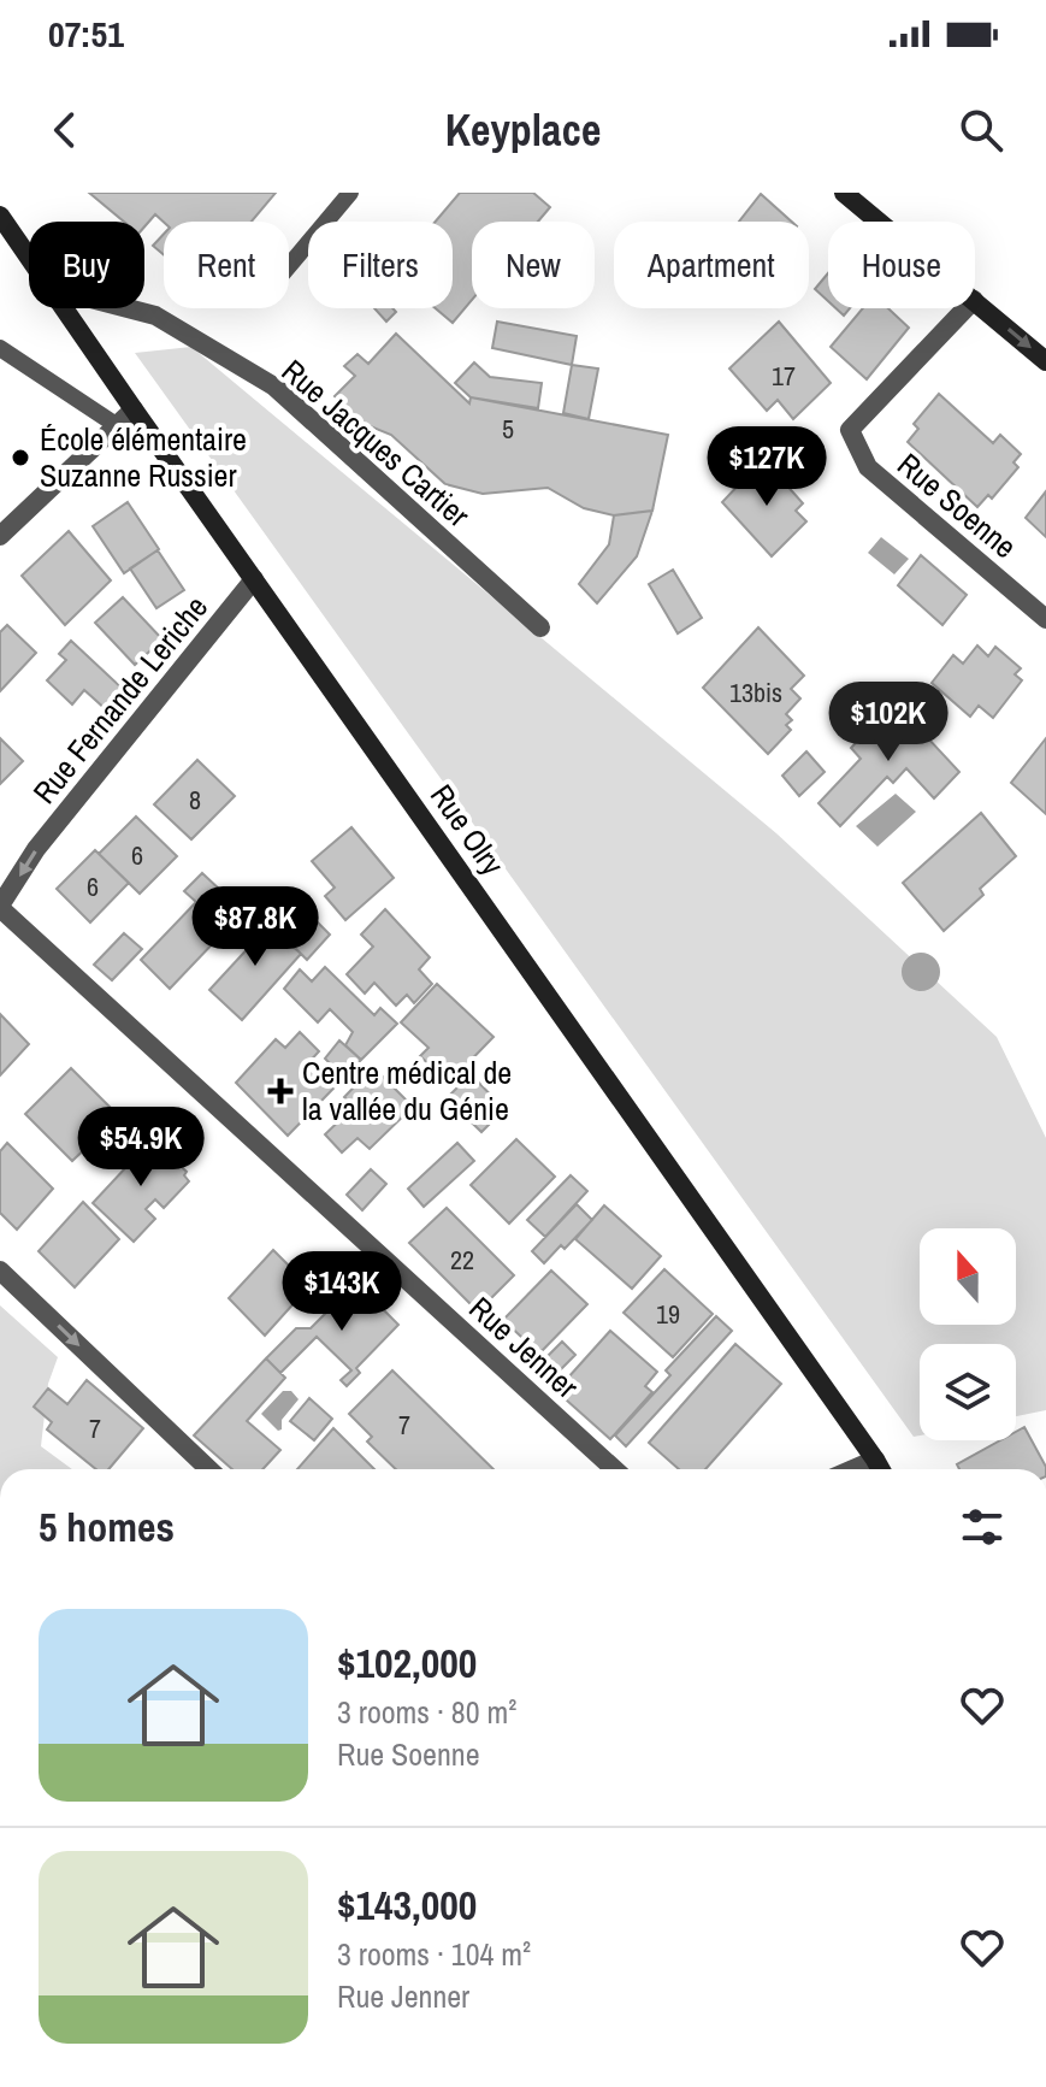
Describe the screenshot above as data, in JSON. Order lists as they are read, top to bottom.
{
  "streets": {
    "street": [
      "Rue Jacques Cartier",
      "Rue Soenne",
      "Rue Fernande Leriche",
      "Rue Olry",
      "Rue Jenner"
    ]
  },
  "crossings": [
    ["Rue Fernande Leriche", "Rue Olry"],
    ["Rue Fernande Leriche", "Rue Jenner"]
  ],
  "one_way": ["Rue Fernande Leriche"],
  "places": {
    "other": ["École élémentaire Suzanne Russier"],
    "health": ["Centre médical de la vallée du Génie"]
  },
  "house_numbers": [
    "17",
    "5",
    "13bis",
    "8",
    "6",
    "6",
    "22",
    "19",
    "7",
    "7"
  ],
  "north": "top",
  "page": {
    "status": "07:51",
    "header": "Keyplace",
    "chip": [
      "Buy",
      "Rent",
      "Filters",
      "New",
      "Apartment",
      "House"
    ],
    "price": [
      "$127K",
      "$102K",
      "$87.8K",
      "$54.9K",
      "$143K"
    ],
    "heading": "5 homes",
    "list": [
      {
        "name": "$102,000",
        "note": "3 rooms · 80 m² · Rue Soenne"
      },
      {
        "name": "$143,000",
        "note": "3 rooms · 104 m² · Rue Jenner"
      }
    ]
  }
}
